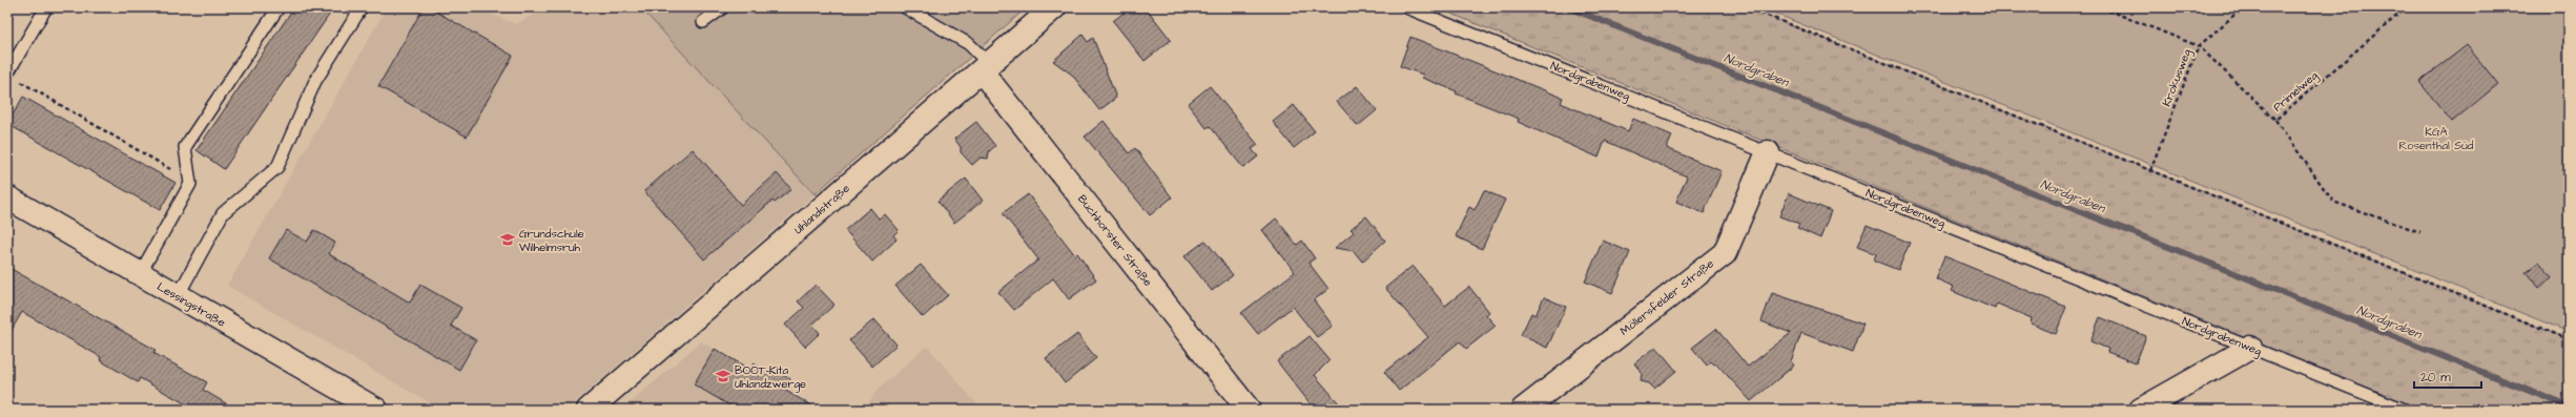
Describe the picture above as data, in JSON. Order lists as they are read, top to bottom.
{
  "streets": {
    "street": [
      "Uhlandstraße",
      "Buchhorster Straße",
      "Möllersfelder Straße",
      "Lessingstraße"
    ],
    "lane": ["Nordgrabenweg"],
    "path": ["Krokusweg", "Primelweg"]
  },
  "crossings": [
    ["Krokusweg", "Primelweg"],
    ["Nordgrabenweg", "Möllersfelder Straße"],
    ["Uhlandstraße", "Buchhorster Straße"]
  ],
  "water": ["Nordgraben"],
  "parks": ["KGA Rosenthal Süd"],
  "places": {
    "school or university": ["Grundschule Wilhelmsruh", "BOOT-Kita Uhlandzwerge"]
  },
  "scale_bar": "20 m"
}
